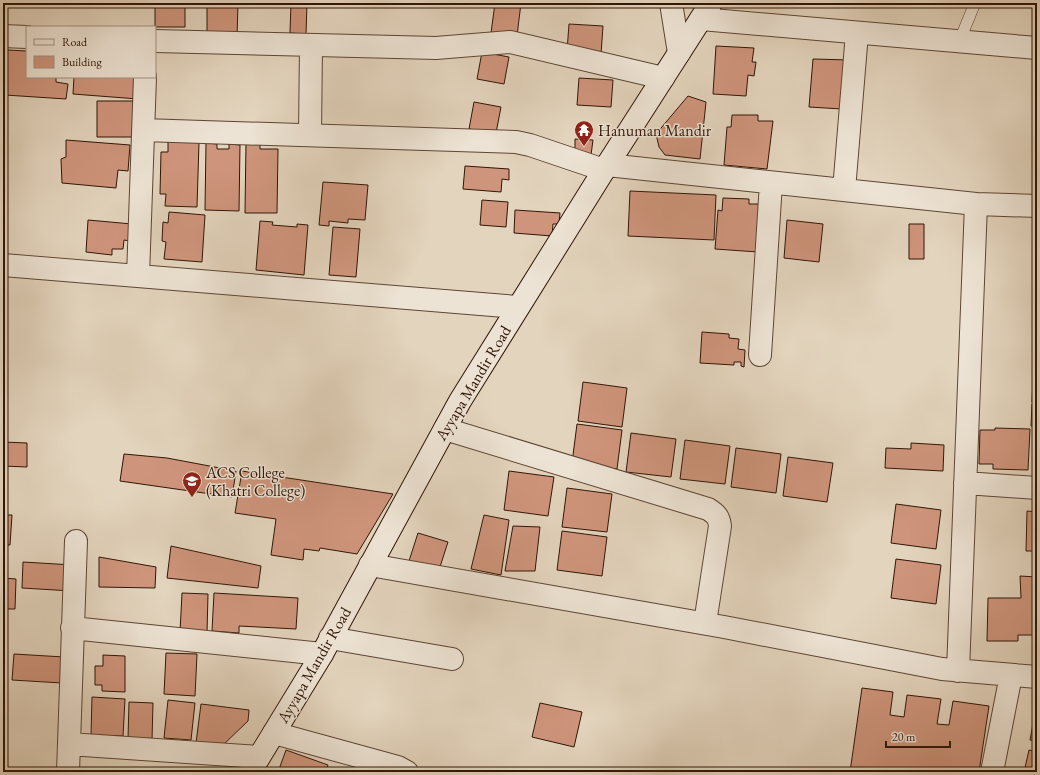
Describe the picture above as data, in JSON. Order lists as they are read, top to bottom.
{
  "streets": {
    "street": ["Ayyapa Mandir Road"]
  },
  "places": {
    "temple": ["Hanuman Mandir"],
    "school or university": ["ACS College (Khatri College)"]
  },
  "legend": ["Road", "Building"],
  "scale_bar": "20 m"
}
